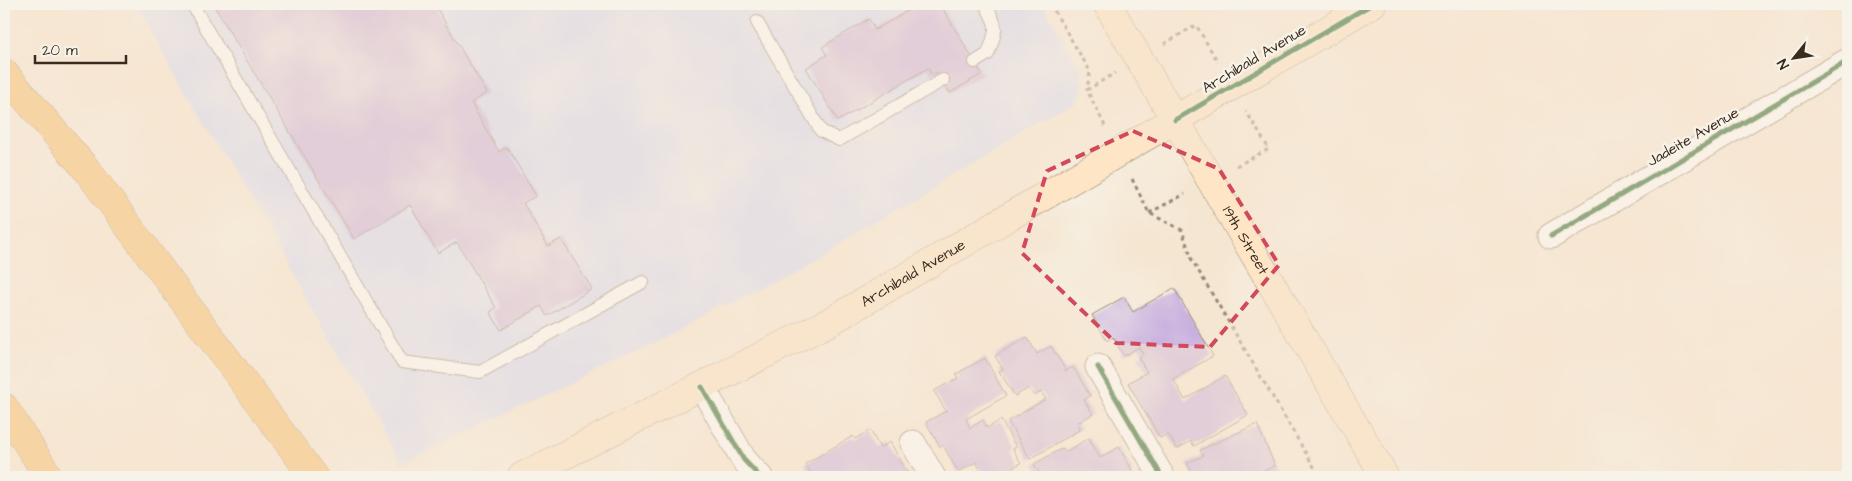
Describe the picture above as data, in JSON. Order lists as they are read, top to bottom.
{
  "streets": {
    "main road": ["Archibald Avenue", "19th Street"],
    "street": ["Jadeite Avenue"]
  },
  "crossings": [
    ["Archibald Avenue", "19th Street"]
  ],
  "scale_bar": "20 m",
  "north": "bottom left"
}
